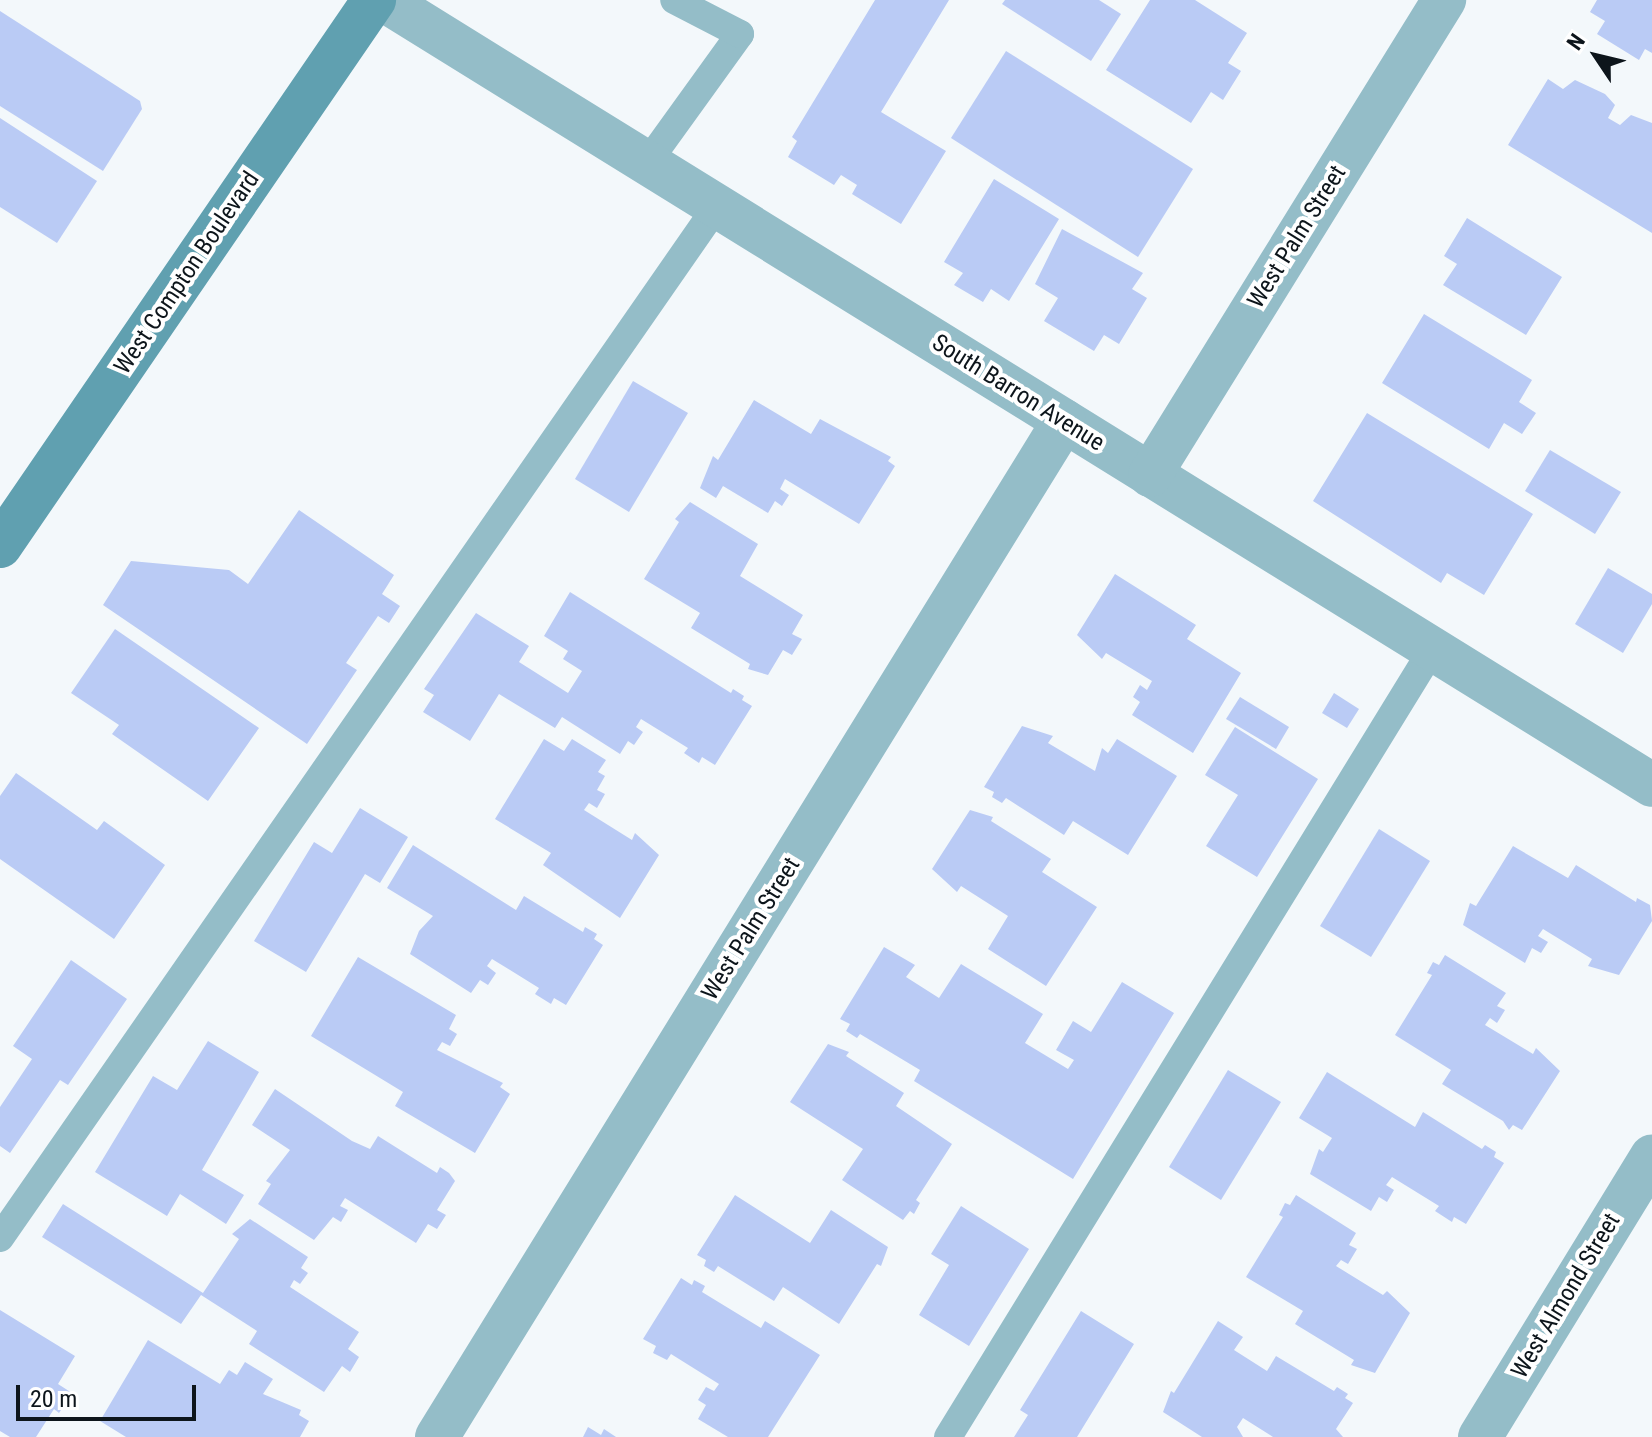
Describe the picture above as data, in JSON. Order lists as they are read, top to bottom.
{
  "streets": {
    "main road": ["West Compton Boulevard"],
    "street": ["West Palm Street", "South Barron Avenue", "West Almond Street"]
  },
  "crossings": [
    ["West Palm Street", "South Barron Avenue"]
  ],
  "scale_bar": "20 m",
  "north": "top left"
}
